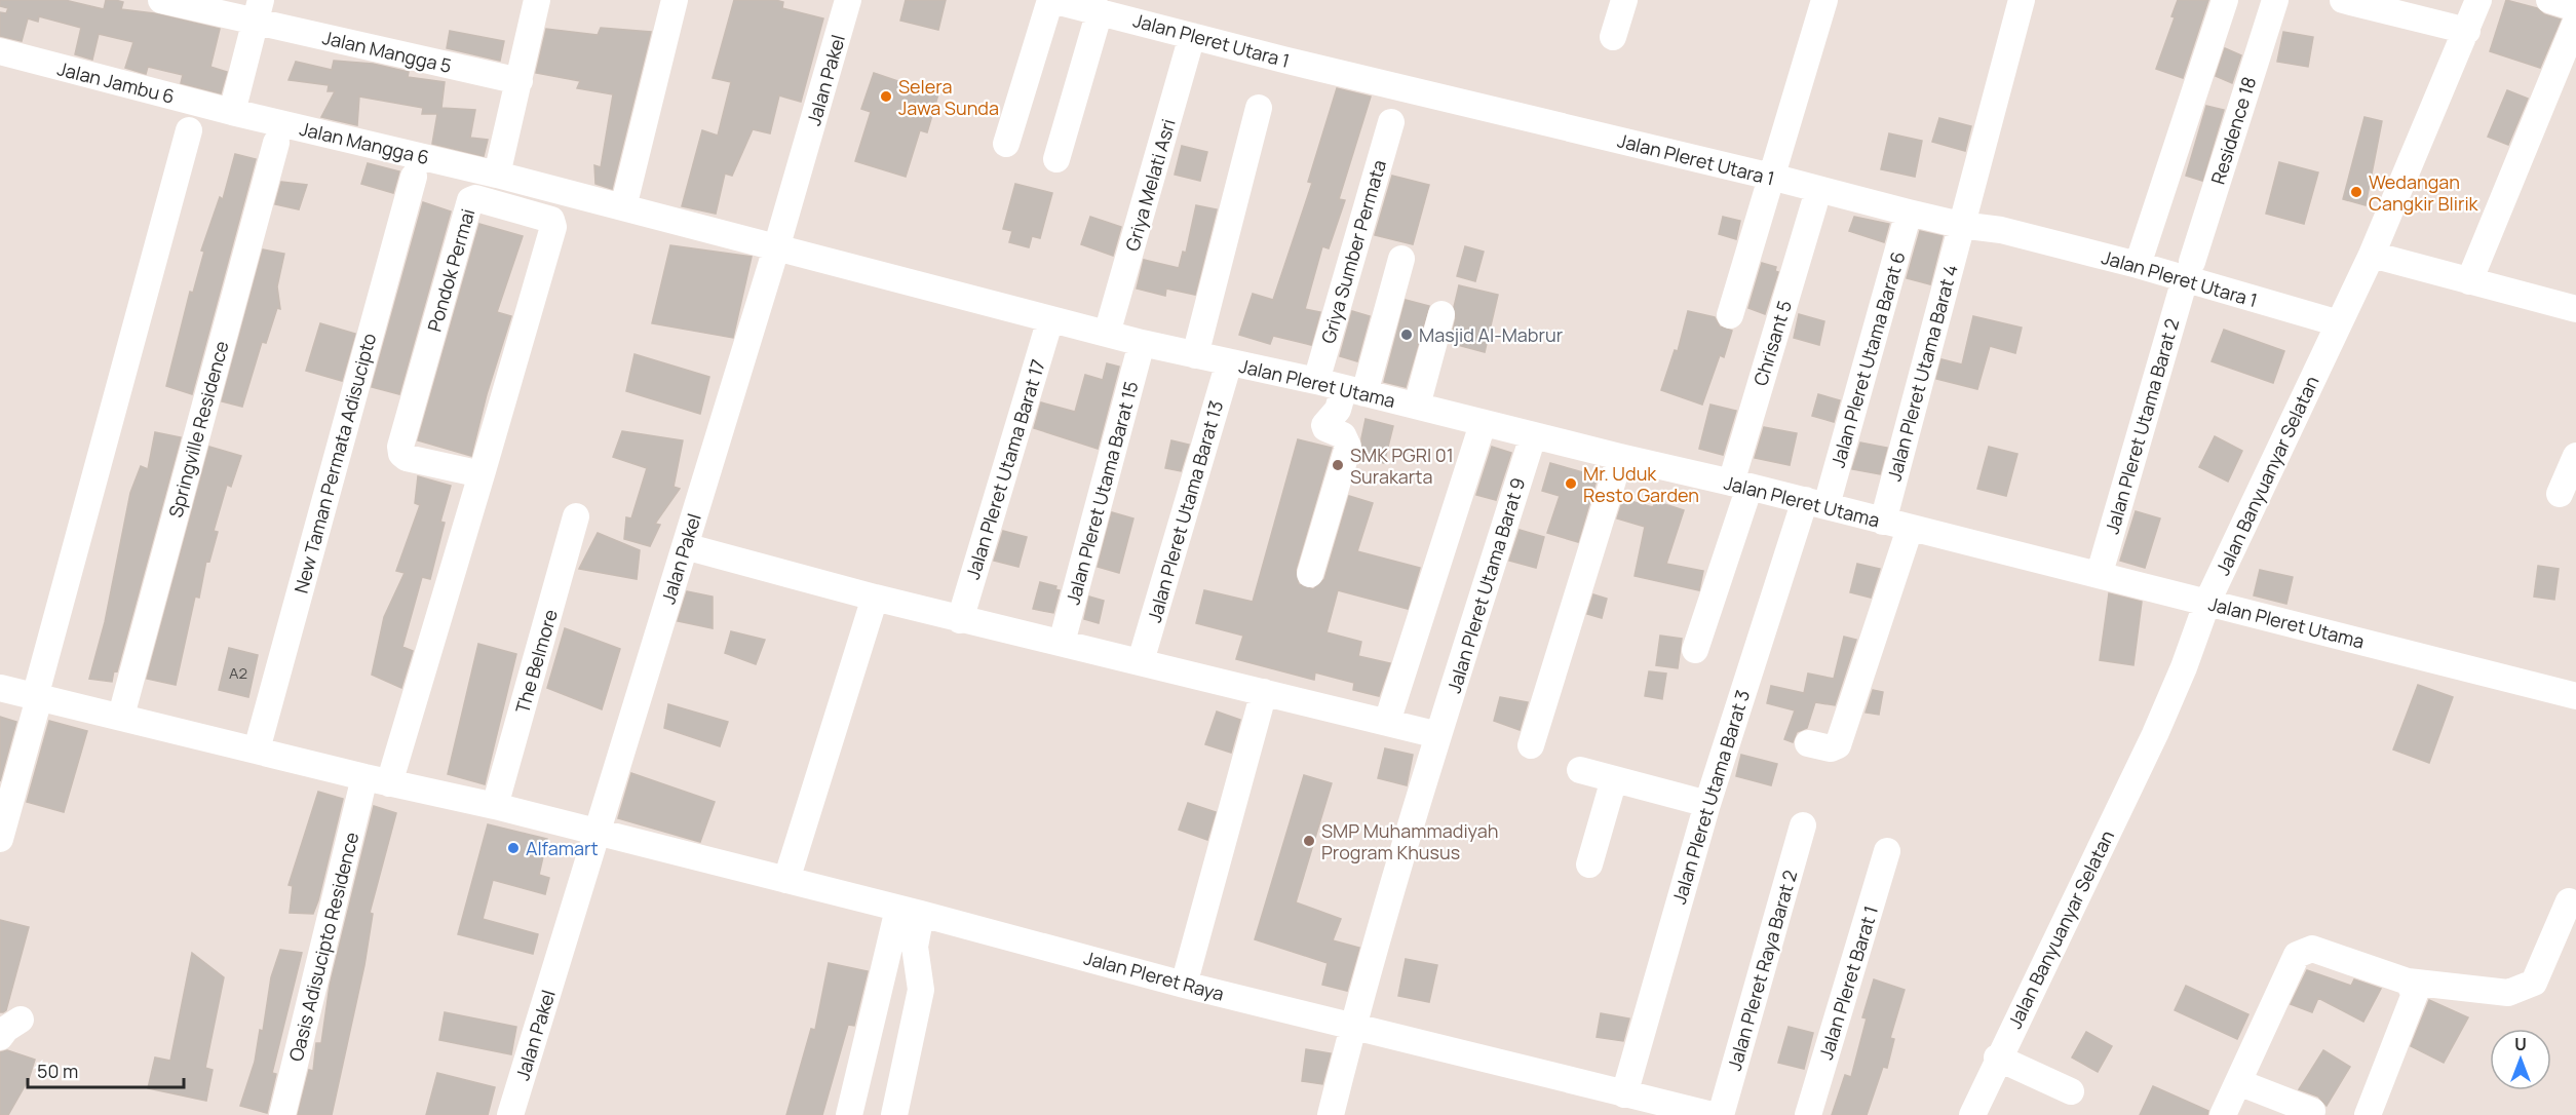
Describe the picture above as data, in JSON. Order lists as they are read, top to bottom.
{
  "streets": {
    "street": [
      "Jalan Pleret Utara 1",
      "Jalan Mangga 5",
      "Jalan Pakel",
      "Jalan Jambu 6",
      "Residence 18",
      "Jalan Mangga 6",
      "Griya Melati Asri",
      "Griya Sumber Permata",
      "Pondok Permai",
      "Chrisant 5",
      "Jalan Pleret Utama Barat 6",
      "Jalan Pleret Utama Barat 4",
      "Jalan Pleret Utama",
      "Jalan Pleret Utama Barat 2",
      "Springville Residence",
      "New Taman Permata Adisucipto",
      "Jalan Pleret Utama Barat 17",
      "Jalan Banyuanyar Selatan",
      "Jalan Pleret Utama Barat 15",
      "Jalan Pleret Utama Barat 13",
      "Jalan Pleret Utama Barat 9",
      "The Belmore",
      "Jalan Pleret Utama Barat 3",
      "Oasis Adisucipto Residence",
      "Jalan Pleret Raya Barat 2",
      "Jalan Pleret Raya",
      "Jalan Pleret Barat 1"
    ]
  },
  "crossings": [
    ["Jalan Pleret Utara 1", "Residence 18"],
    ["Jalan Pleret Utara 1", "Griya Melati Asri"],
    ["Jalan Pleret Utara 1", "Jalan Pleret Utama Barat 6"],
    ["Jalan Pleret Utara 1", "Jalan Pleret Utama Barat 4"],
    ["Jalan Pleret Utara 1", "Jalan Pleret Utama Barat 2"],
    ["Jalan Pleret Utara 1", "Jalan Banyuanyar Selatan"],
    ["Jalan Pakel", "Jalan Pleret Utama"],
    ["Jalan Pakel", "Jalan Pleret Raya"],
    ["Jalan Jambu 6", "Jalan Mangga 6"],
    ["Residence 18", "Jalan Pleret Utama Barat 2"],
    ["Jalan Mangga 6", "Jalan Pleret Utama"],
    ["Griya Melati Asri", "Jalan Pleret Utama"],
    ["Griya Sumber Permata", "Jalan Pleret Utama"],
    ["Pondok Permai", "Oasis Adisucipto Residence"],
    ["Pondok Permai", "Jalan Pleret Raya"],
    ["Chrisant 5", "Jalan Pleret Utama"],
    ["Jalan Pleret Utama Barat 6", "Jalan Pleret Utama"],
    ["Jalan Pleret Utama Barat 6", "Jalan Pleret Utama Barat 3"],
    ["Jalan Pleret Utama Barat 4", "Jalan Pleret Utama"],
    ["Jalan Pleret Utama", "Jalan Pleret Utama Barat 2"],
    ["Jalan Pleret Utama", "Jalan Pleret Utama Barat 17"],
    ["Jalan Pleret Utama", "Jalan Banyuanyar Selatan"],
    ["Jalan Pleret Utama", "Jalan Pleret Utama Barat 15"],
    ["Jalan Pleret Utama", "Jalan Pleret Utama Barat 13"],
    ["Jalan Pleret Utama", "Jalan Pleret Utama Barat 9"],
    ["Jalan Pleret Utama", "Jalan Pleret Utama Barat 3"],
    ["Springville Residence", "Jalan Pleret Raya"],
    ["New Taman Permata Adisucipto", "Jalan Pleret Raya"],
    ["Jalan Pleret Utama Barat 9", "Jalan Pleret Raya"],
    ["The Belmore", "Jalan Pleret Raya"],
    ["Jalan Pleret Utama Barat 3", "Jalan Pleret Raya"],
    ["Oasis Adisucipto Residence", "Jalan Pleret Raya"]
  ],
  "places": [
    "Selera Jawa Sunda",
    "Wedangan Cangkir Blirik",
    "Masjid Al-Mabrur",
    "SMK PGRI 01 Surakarta",
    "Mr. Uduk Resto Garden",
    "SMP Muhammadiyah Program Khusus",
    "Alfamart"
  ],
  "house_numbers": ["A2"],
  "scale_bar": "50 m",
  "north": "top"
}
